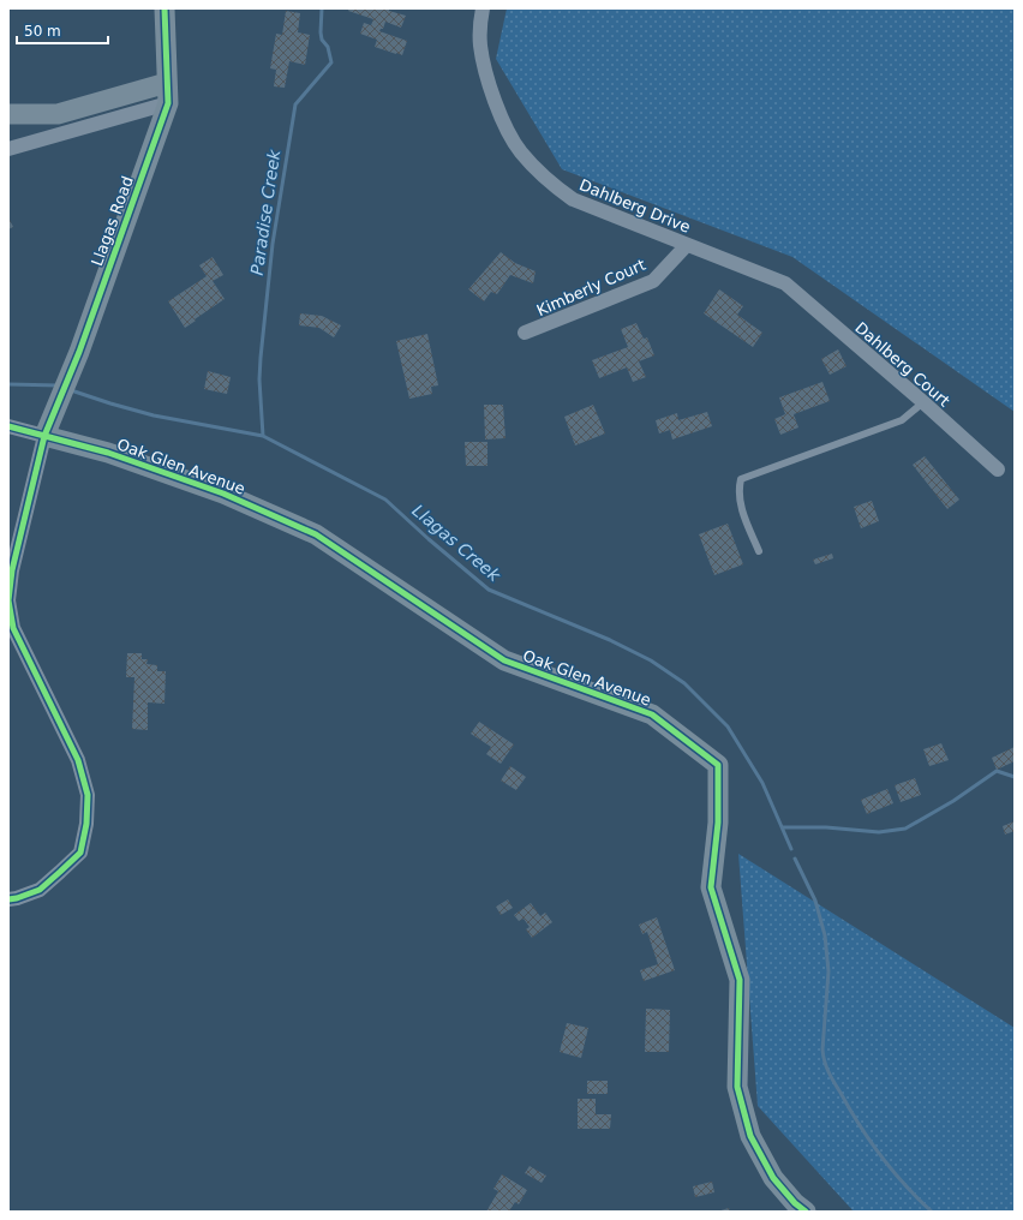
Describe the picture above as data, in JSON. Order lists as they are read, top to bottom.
{
  "streets": {
    "street": [
      "Dahlberg Drive",
      "Llagas Road",
      "Kimberly Court",
      "Dahlberg Court",
      "Oak Glen Avenue"
    ]
  },
  "crossings": [
    ["Dahlberg Drive", "Kimberly Court"],
    ["Dahlberg Drive", "Dahlberg Court"],
    ["Llagas Road", "Oak Glen Avenue"]
  ],
  "water": ["Paradise Creek", "Llagas Creek"],
  "scale_bar": "50 m"
}
